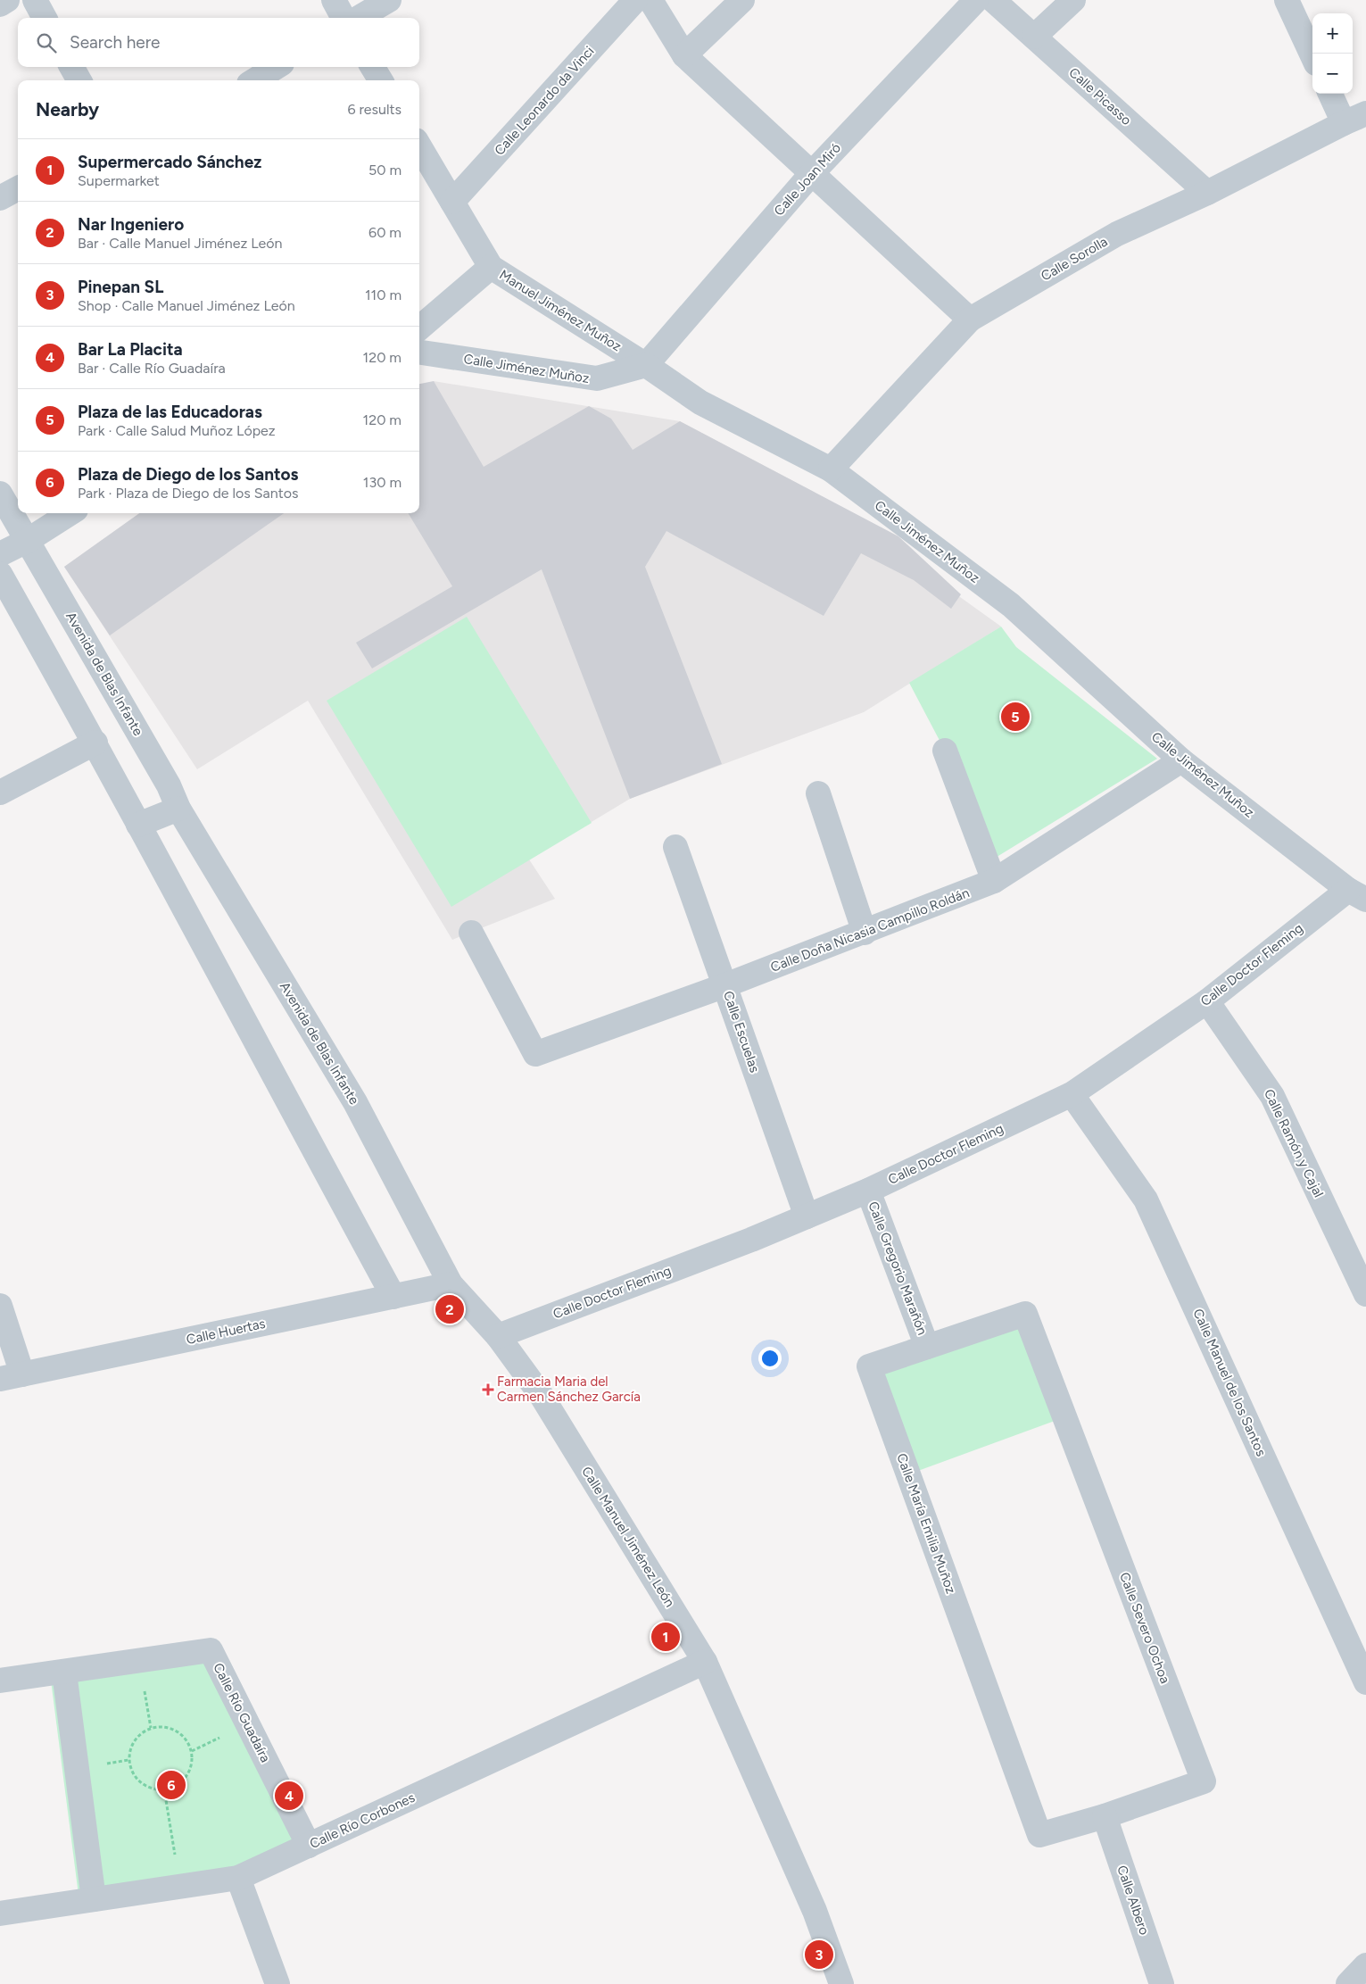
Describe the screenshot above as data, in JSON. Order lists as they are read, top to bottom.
{
  "streets": {
    "street": [
      "Calle Picasso",
      "Calle Leonardo da Vinci",
      "Calle Joan Miró",
      "Calle Sorolla",
      "Manuel Jiménez Muñoz",
      "Calle Jiménez Muñoz",
      "Avenida de Blas Infante",
      "Calle Doña Nicasia Campillo Roldán",
      "Calle Doctor Fleming",
      "Calle Escuelas",
      "Calle Ramón y Cajal",
      "Calle Gregorio Marañón",
      "Calle Huertas",
      "Calle Manuel de los Santos",
      "Calle María Emilia Muñoz",
      "Calle Manuel Jiménez León",
      "Calle Severo Ochoa",
      "Calle Río Guadaíra",
      "Calle Río Corbones",
      "Calle Albero"
    ]
  },
  "crossings": [
    ["Calle Picasso", "Calle Sorolla"],
    ["Calle Joan Miró", "Manuel Jiménez Muñoz"],
    ["Calle Joan Miró", "Calle Jiménez Muñoz"],
    ["Calle Sorolla", "Calle Jiménez Muñoz"],
    ["Manuel Jiménez Muñoz", "Calle Jiménez Muñoz"],
    ["Calle Jiménez Muñoz", "Calle Doña Nicasia Campillo Roldán"],
    ["Calle Jiménez Muñoz", "Calle Doctor Fleming"],
    ["Avenida de Blas Infante", "Calle Huertas"],
    ["Avenida de Blas Infante", "Calle Manuel Jiménez León"],
    ["Calle Doña Nicasia Campillo Roldán", "Calle Escuelas"],
    ["Calle Doctor Fleming", "Calle Escuelas"],
    ["Calle Doctor Fleming", "Calle Ramón y Cajal"],
    ["Calle Doctor Fleming", "Calle Gregorio Marañón"],
    ["Calle Doctor Fleming", "Calle Manuel de los Santos"],
    ["Calle Doctor Fleming", "Calle Manuel Jiménez León"],
    ["Calle Gregorio Marañón", "Calle María Emilia Muñoz"],
    ["Calle Huertas", "Calle Manuel Jiménez León"],
    ["Calle María Emilia Muñoz", "Calle Severo Ochoa"],
    ["Calle Manuel Jiménez León", "Calle Río Corbones"],
    ["Calle Severo Ochoa", "Calle Albero"],
    ["Calle Río Guadaíra", "Calle Río Corbones"]
  ],
  "places": {
    "health": ["Farmacia Maria del Carmen Sánchez García"]
  },
  "page": {
    "map_buttons": ["+", "−"],
    "search": "Search here",
    "heading": ["Nearby", "6 results"],
    "list": [
      {
        "mark": "1",
        "name": "Supermercado Sánchez",
        "note": "Supermarket",
        "value": "50 m"
      },
      {
        "mark": "2",
        "name": "Nar Ingeniero",
        "note": "Bar · Calle Manuel Jiménez León",
        "value": "60 m"
      },
      {
        "mark": "3",
        "name": "Pinepan SL",
        "note": "Shop · Calle Manuel Jiménez León",
        "value": "110 m"
      },
      {
        "mark": "4",
        "name": "Bar La Placita",
        "note": "Bar · Calle Río Guadaíra",
        "value": "120 m"
      },
      {
        "mark": "5",
        "name": "Plaza de las Educadoras",
        "note": "Park · Calle Salud Muñoz López",
        "value": "120 m"
      },
      {
        "mark": "6",
        "name": "Plaza de Diego de los Santos",
        "note": "Park · Plaza de Diego de los Santos",
        "value": "130 m"
      }
    ],
    "pins": [
      "5",
      "2",
      "1",
      "6",
      "4",
      "3"
    ]
  }
}
